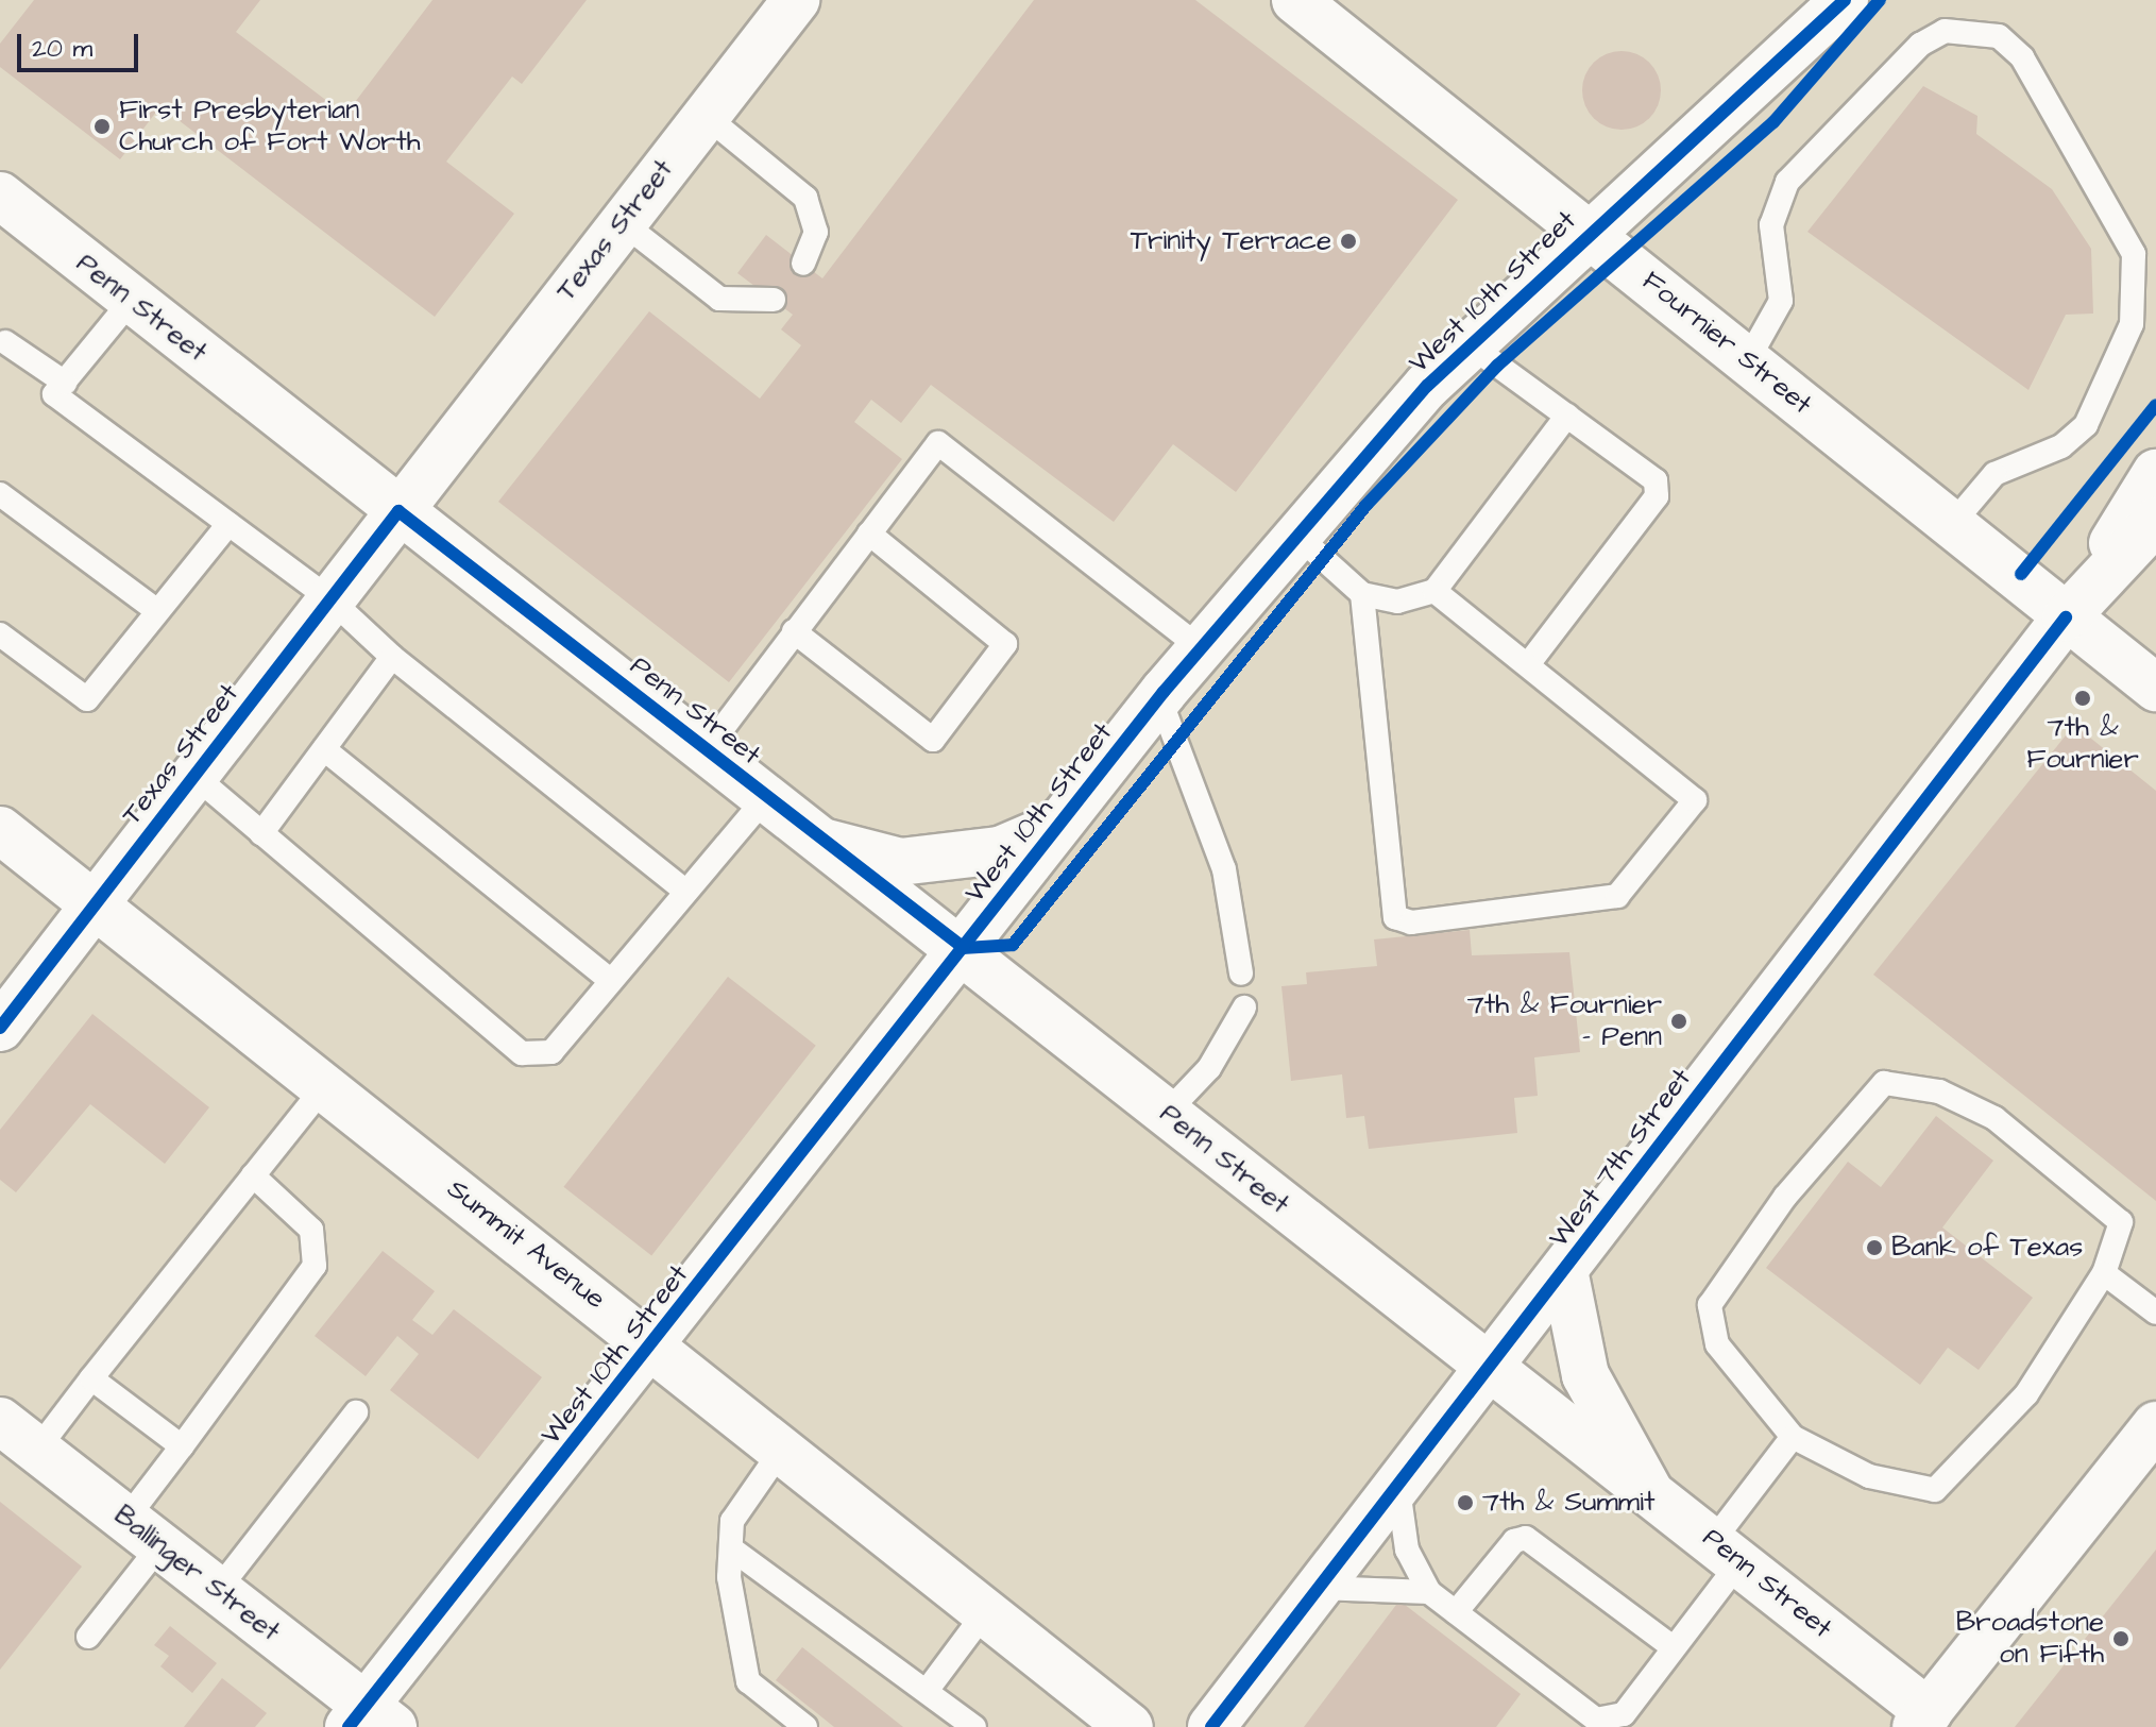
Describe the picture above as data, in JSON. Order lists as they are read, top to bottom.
{
  "streets": {
    "street": [
      "Texas Street",
      "West 10th Street",
      "Penn Street",
      "Fournier Street",
      "West 7th Street",
      "Summit Avenue",
      "Ballinger Street"
    ]
  },
  "crossings": [
    ["Texas Street", "Penn Street"],
    ["Texas Street", "Summit Avenue"],
    ["West 10th Street", "Penn Street"],
    ["West 10th Street", "Fournier Street"],
    ["West 10th Street", "Summit Avenue"],
    ["West 10th Street", "Ballinger Street"],
    ["Penn Street", "West 7th Street"],
    ["Fournier Street", "West 7th Street"]
  ],
  "places": [
    "First Presbyterian Church of Fort Worth",
    "Trinity Terrace",
    "7th & Fournier",
    "7th & Fournier - Penn",
    "Bank of Texas",
    "7th & Summit",
    "Broadstone on Fifth"
  ],
  "scale_bar": "20 m"
}
